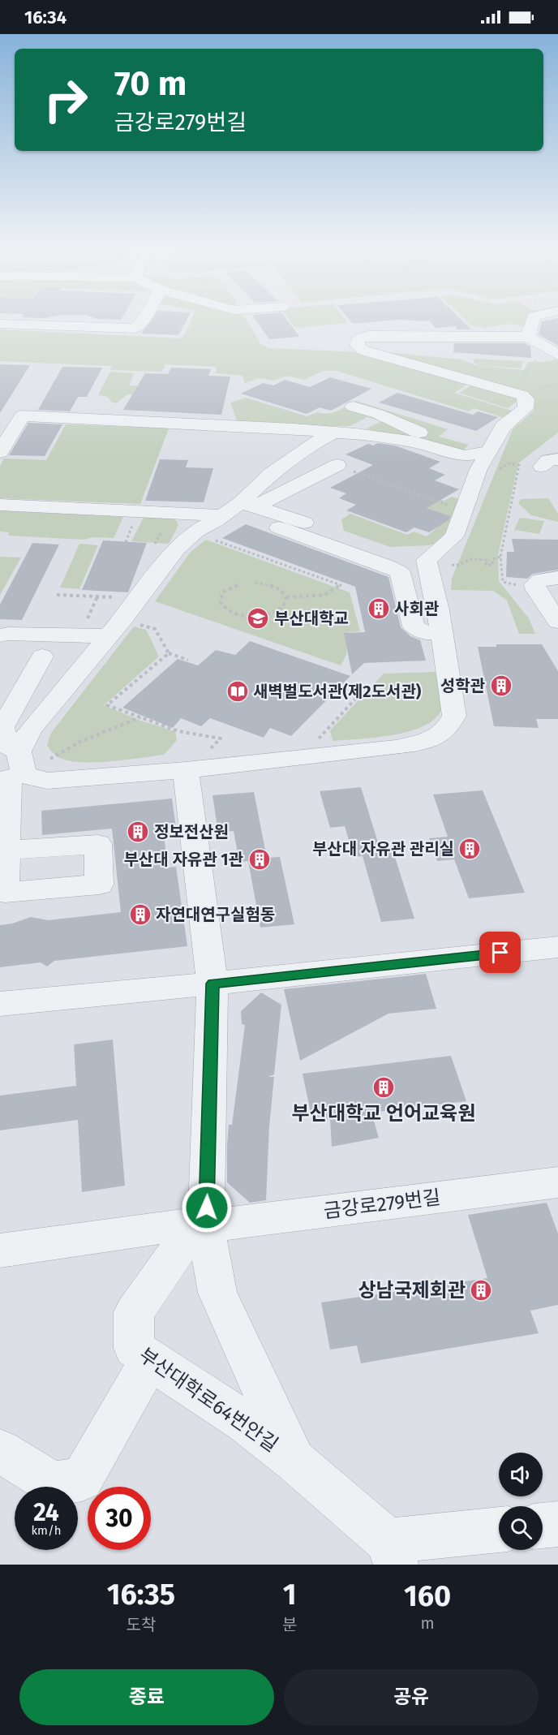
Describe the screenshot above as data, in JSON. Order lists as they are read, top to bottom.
{
  "streets": {
    "street": ["금강로279번길", "부산대학로64번안길"]
  },
  "crossings": [
    ["금강로279번길", "부산대학로64번안길"]
  ],
  "places": {
    "building": [
      "사회관",
      "성학관",
      "정보전산원",
      "부산대 자유관 관리실",
      "부산대 자유관 1관",
      "자연대연구실험동",
      "부산대학교 언어교육원",
      "상남국제회관"
    ],
    "school or university": ["부산대학교"],
    "library": ["새벽벌도서관(제2도서관)"]
  },
  "page": {
    "status": "16:34",
    "turn": ["70 m", "금강로279번길"],
    "speed": "24 km/h",
    "limit": "30",
    "eta": [
      "16:35",
      "도착",
      "1",
      "분",
      "160",
      "m"
    ],
    "buttons": ["종료", "공유"]
  }
}
